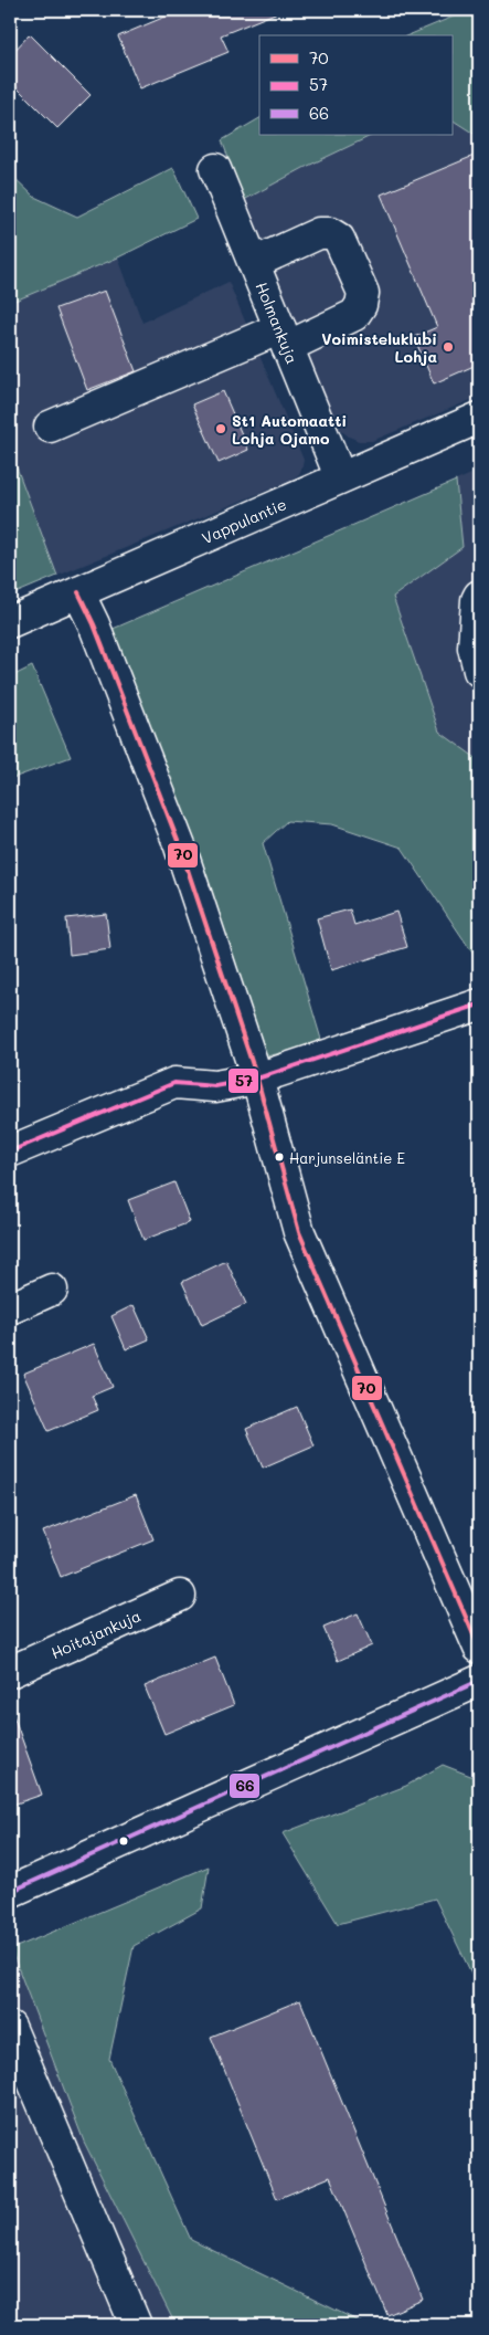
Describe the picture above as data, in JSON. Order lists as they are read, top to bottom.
{
  "streets": {
    "street": ["Holmankuja", "Vappulantie", "Hoitajankuja"]
  },
  "crossings": [
    ["Holmankuja", "Vappulantie"]
  ],
  "places": ["Voimisteluklubi Lohja", "St1 Automaatti Lohja Ojamo", "Harjunseläntie E"],
  "lines": ["transit line 70", "transit line 57", "transit line 66"],
  "legend": ["70", "57", "66"]
}
